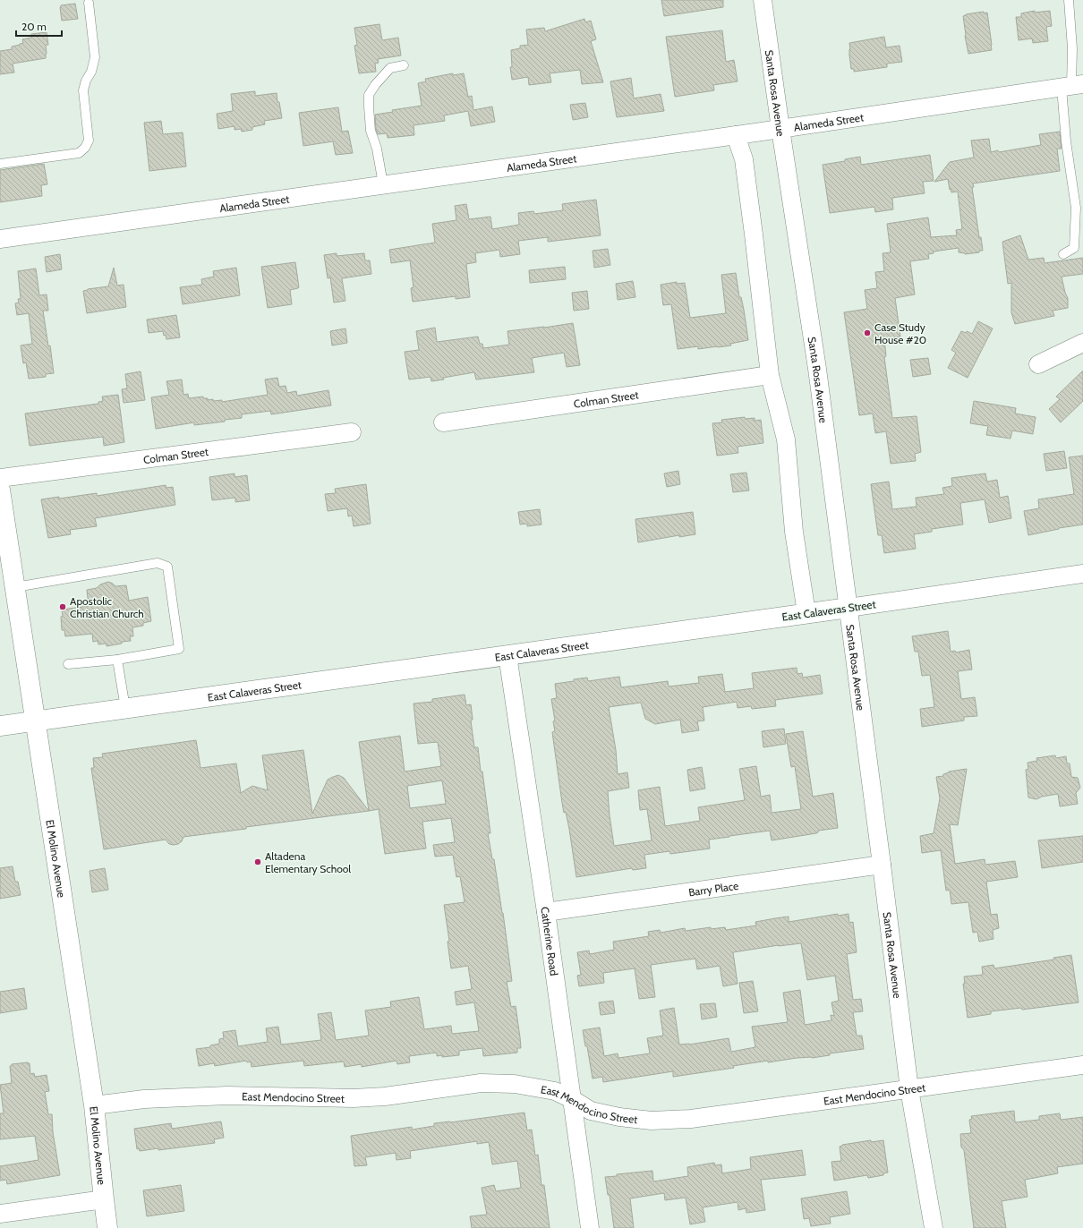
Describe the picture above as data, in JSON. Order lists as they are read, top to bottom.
{
  "streets": {
    "street": [
      "Santa Rosa Avenue",
      "Alameda Street",
      "Colman Street",
      "East Calaveras Street",
      "El Molino Avenue",
      "Barry Place",
      "Catherine Road",
      "East Mendocino Street"
    ]
  },
  "crossings": [
    ["Santa Rosa Avenue", "Alameda Street"],
    ["Santa Rosa Avenue", "East Calaveras Street"],
    ["Santa Rosa Avenue", "Barry Place"],
    ["Santa Rosa Avenue", "East Mendocino Street"],
    ["East Calaveras Street", "El Molino Avenue"],
    ["East Calaveras Street", "Catherine Road"],
    ["El Molino Avenue", "East Mendocino Street"],
    ["Barry Place", "Catherine Road"],
    ["Catherine Road", "East Mendocino Street"]
  ],
  "places": ["Case Study House #20", "Apostolic Christian Church", "Altadena Elementary School"],
  "scale_bar": "20 m"
}
